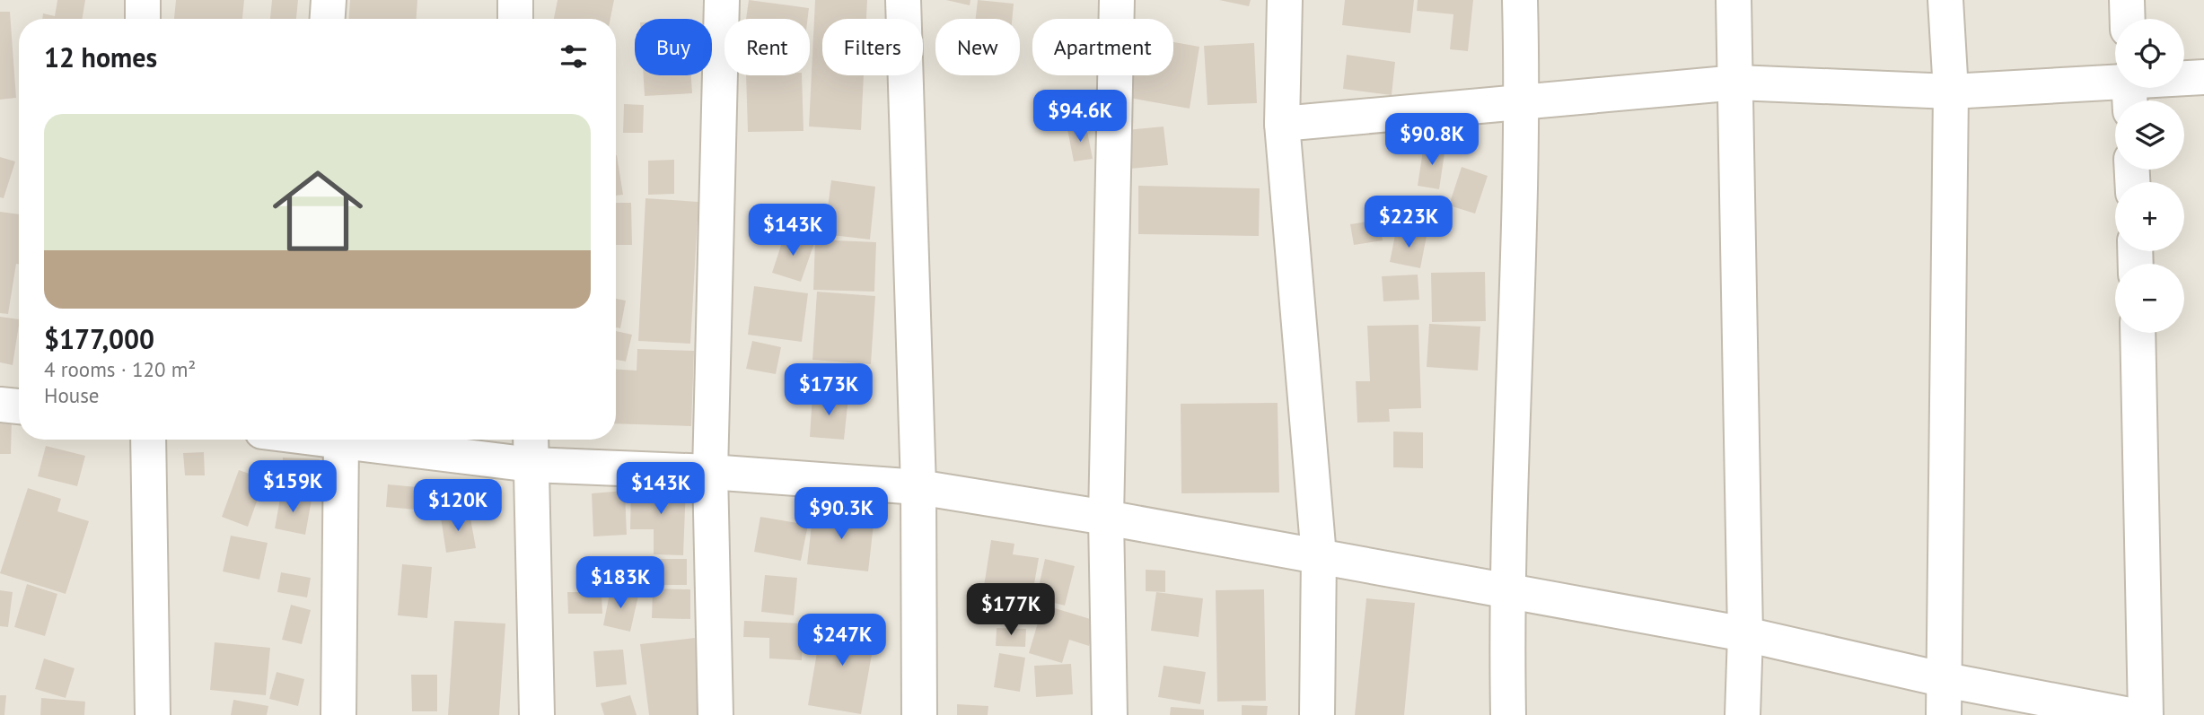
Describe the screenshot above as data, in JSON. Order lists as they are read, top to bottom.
{
  "page": {
    "map_buttons": ["+", "−"],
    "chip": [
      "Buy",
      "Rent",
      "Filters",
      "New",
      "Apartment"
    ],
    "heading": "12 homes",
    "price": [
      "$94.6K",
      "$90.8K",
      "$223K",
      "$143K",
      "$173K",
      "$159K",
      "$143K",
      "$120K",
      "$90.3K",
      "$183K",
      "$177K",
      "$247K"
    ],
    "list": [
      {
        "name": "$177,000",
        "note": "4 rooms · 120 m² · House"
      }
    ]
  }
}
